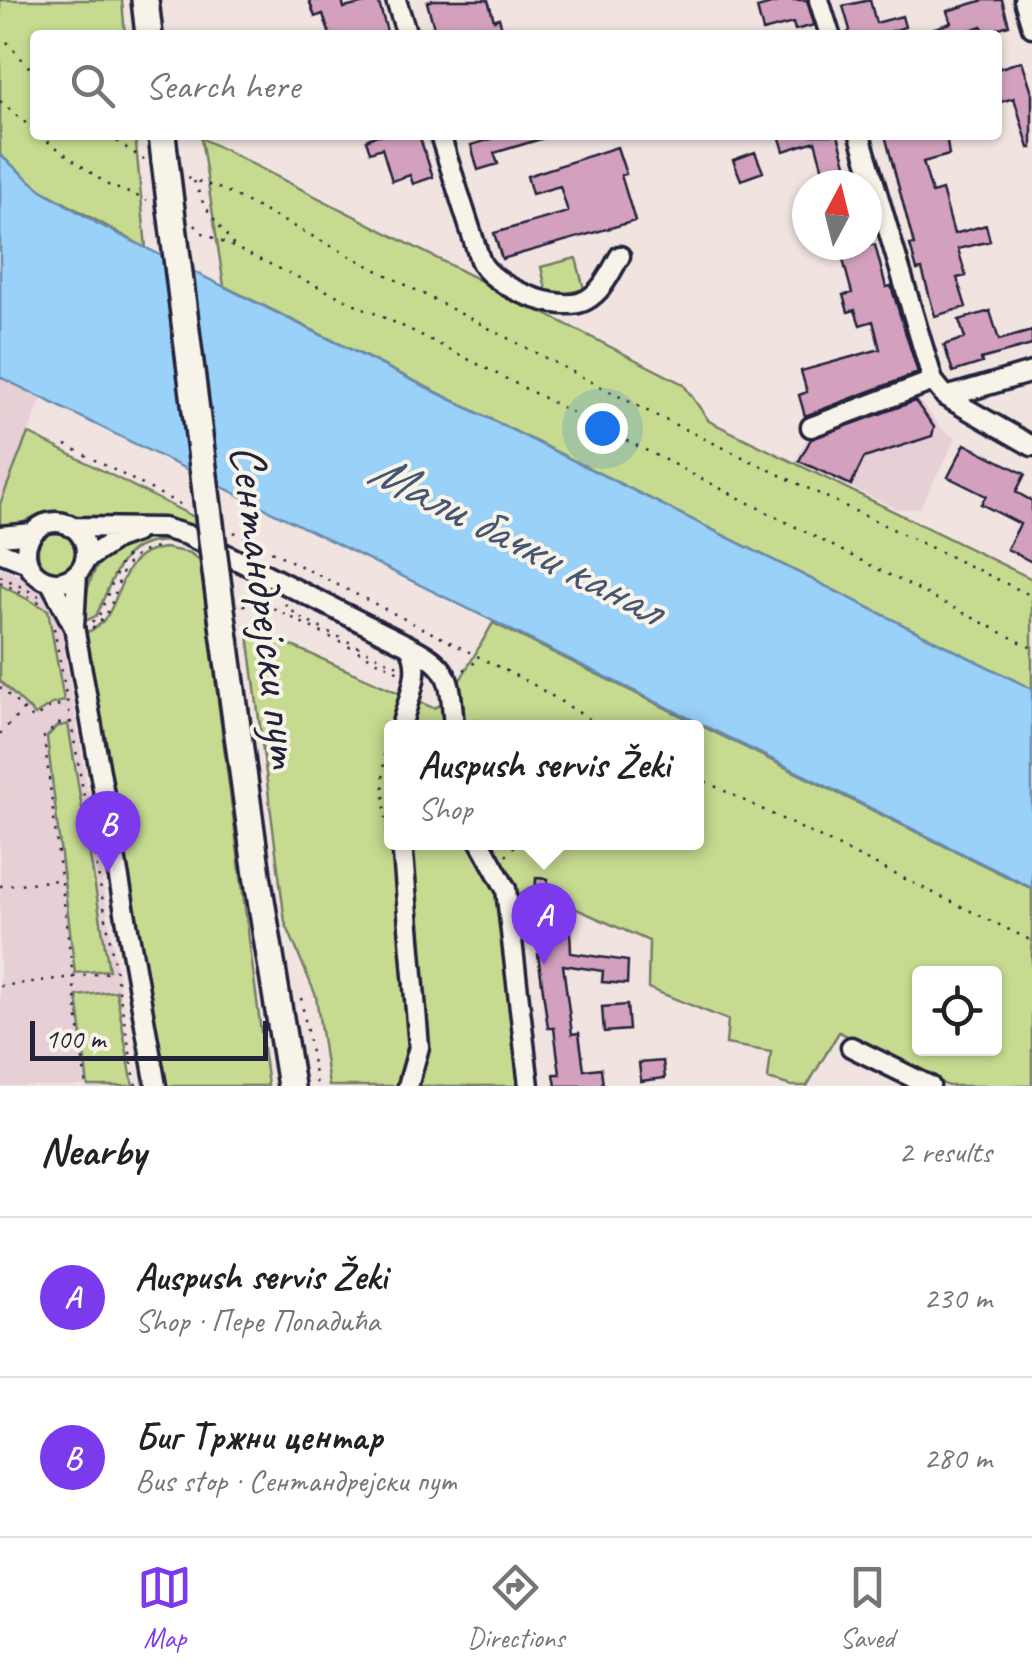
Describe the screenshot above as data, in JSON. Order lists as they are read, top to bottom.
{
  "streets": {
    "main road": ["Сентандрејски пут"]
  },
  "water": ["Мали бачки канал"],
  "scale_bar": "100 m",
  "north": "top",
  "page": {
    "search": "Search here",
    "popup": ["Auspush servis Žeki", "Shop"],
    "pins": ["B", "A"],
    "scale": "100 m",
    "heading": ["Nearby", "2 results"],
    "list": [
      {
        "mark": "A",
        "name": "Auspush servis Žeki",
        "note": "Shop · Пере Попадића",
        "value": "230 m"
      },
      {
        "mark": "B",
        "name": "Биг Тржни центар",
        "note": "Bus stop · Сентандрејски пут",
        "value": "280 m"
      }
    ],
    "nav": ["Map", "Directions", "Saved"]
  }
}
